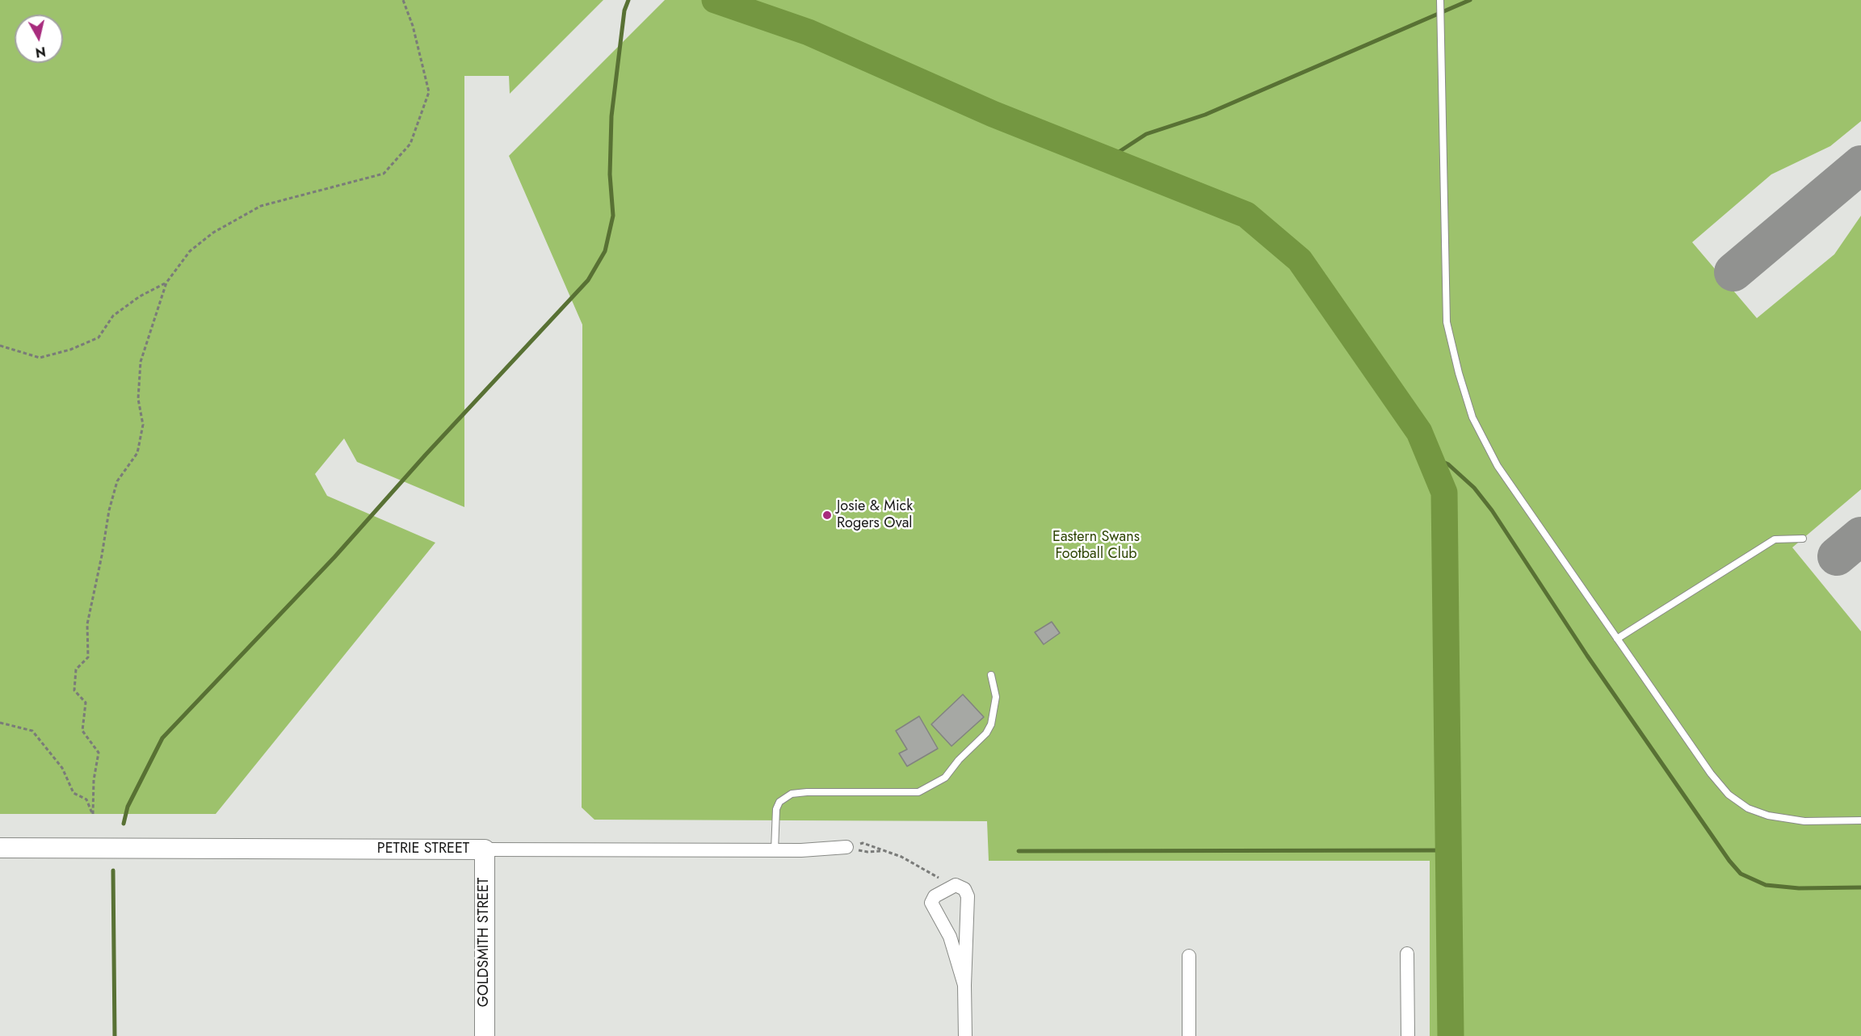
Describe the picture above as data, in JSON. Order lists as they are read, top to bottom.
{
  "streets": {
    "street": ["PETRIE STREET", "GOLDSMITH STREET"]
  },
  "crossings": [
    ["PETRIE STREET", "GOLDSMITH STREET"]
  ],
  "parks": ["Eastern Swans Football Club"],
  "places": ["Josie & Mick Rogers Oval"],
  "north": "bottom"
}
